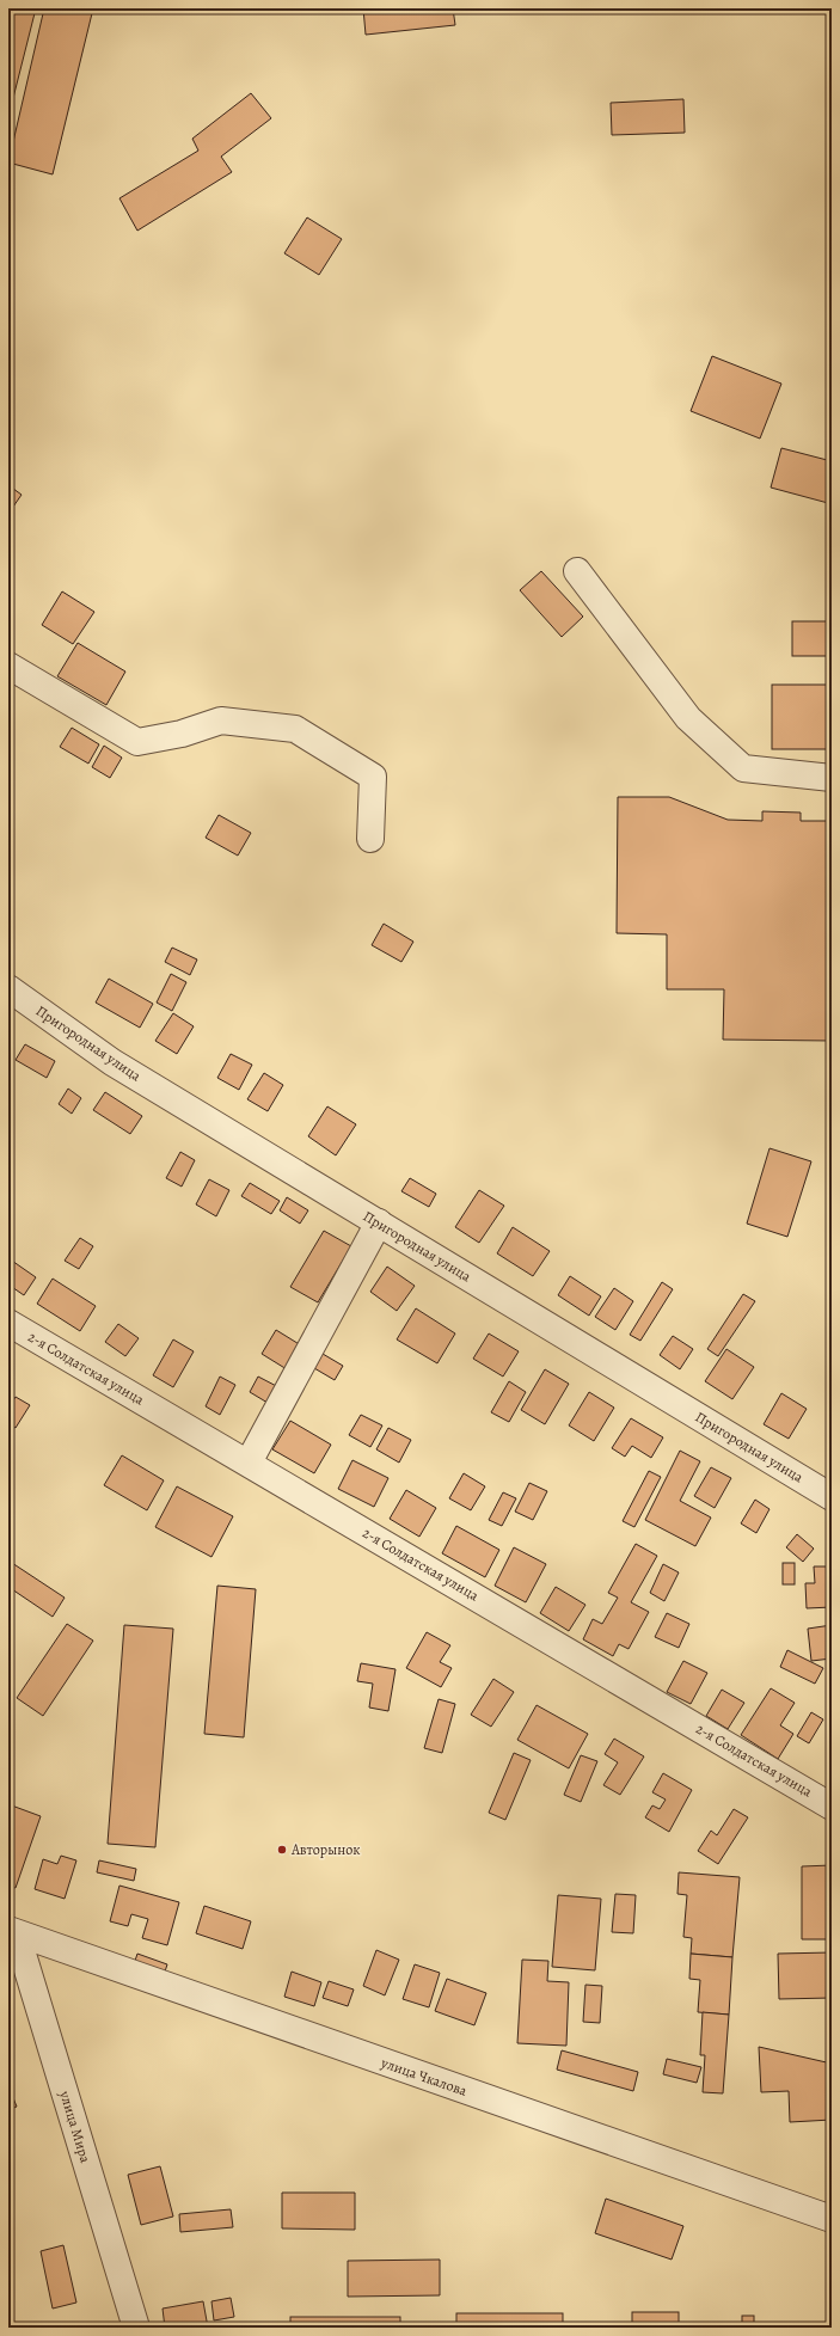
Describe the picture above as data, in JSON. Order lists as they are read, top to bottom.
{
  "streets": {
    "street": [
      "Пригородная улица",
      "2-я Солдатская улица",
      "улица Чкалова",
      "улица Мира"
    ]
  },
  "crossings": [
    ["улица Чкалова", "улица Мира"]
  ],
  "places": ["Авторынок"]
}
